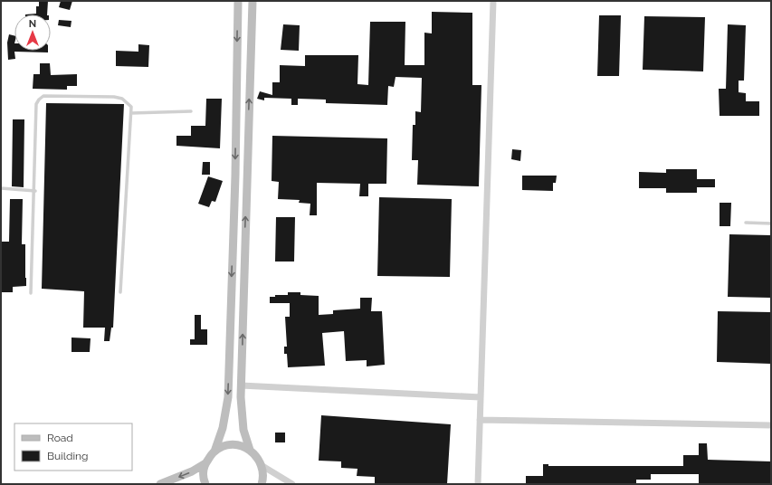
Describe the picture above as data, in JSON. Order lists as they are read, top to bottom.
{
  "legend": ["Road", "Building"],
  "north": "top"
}
